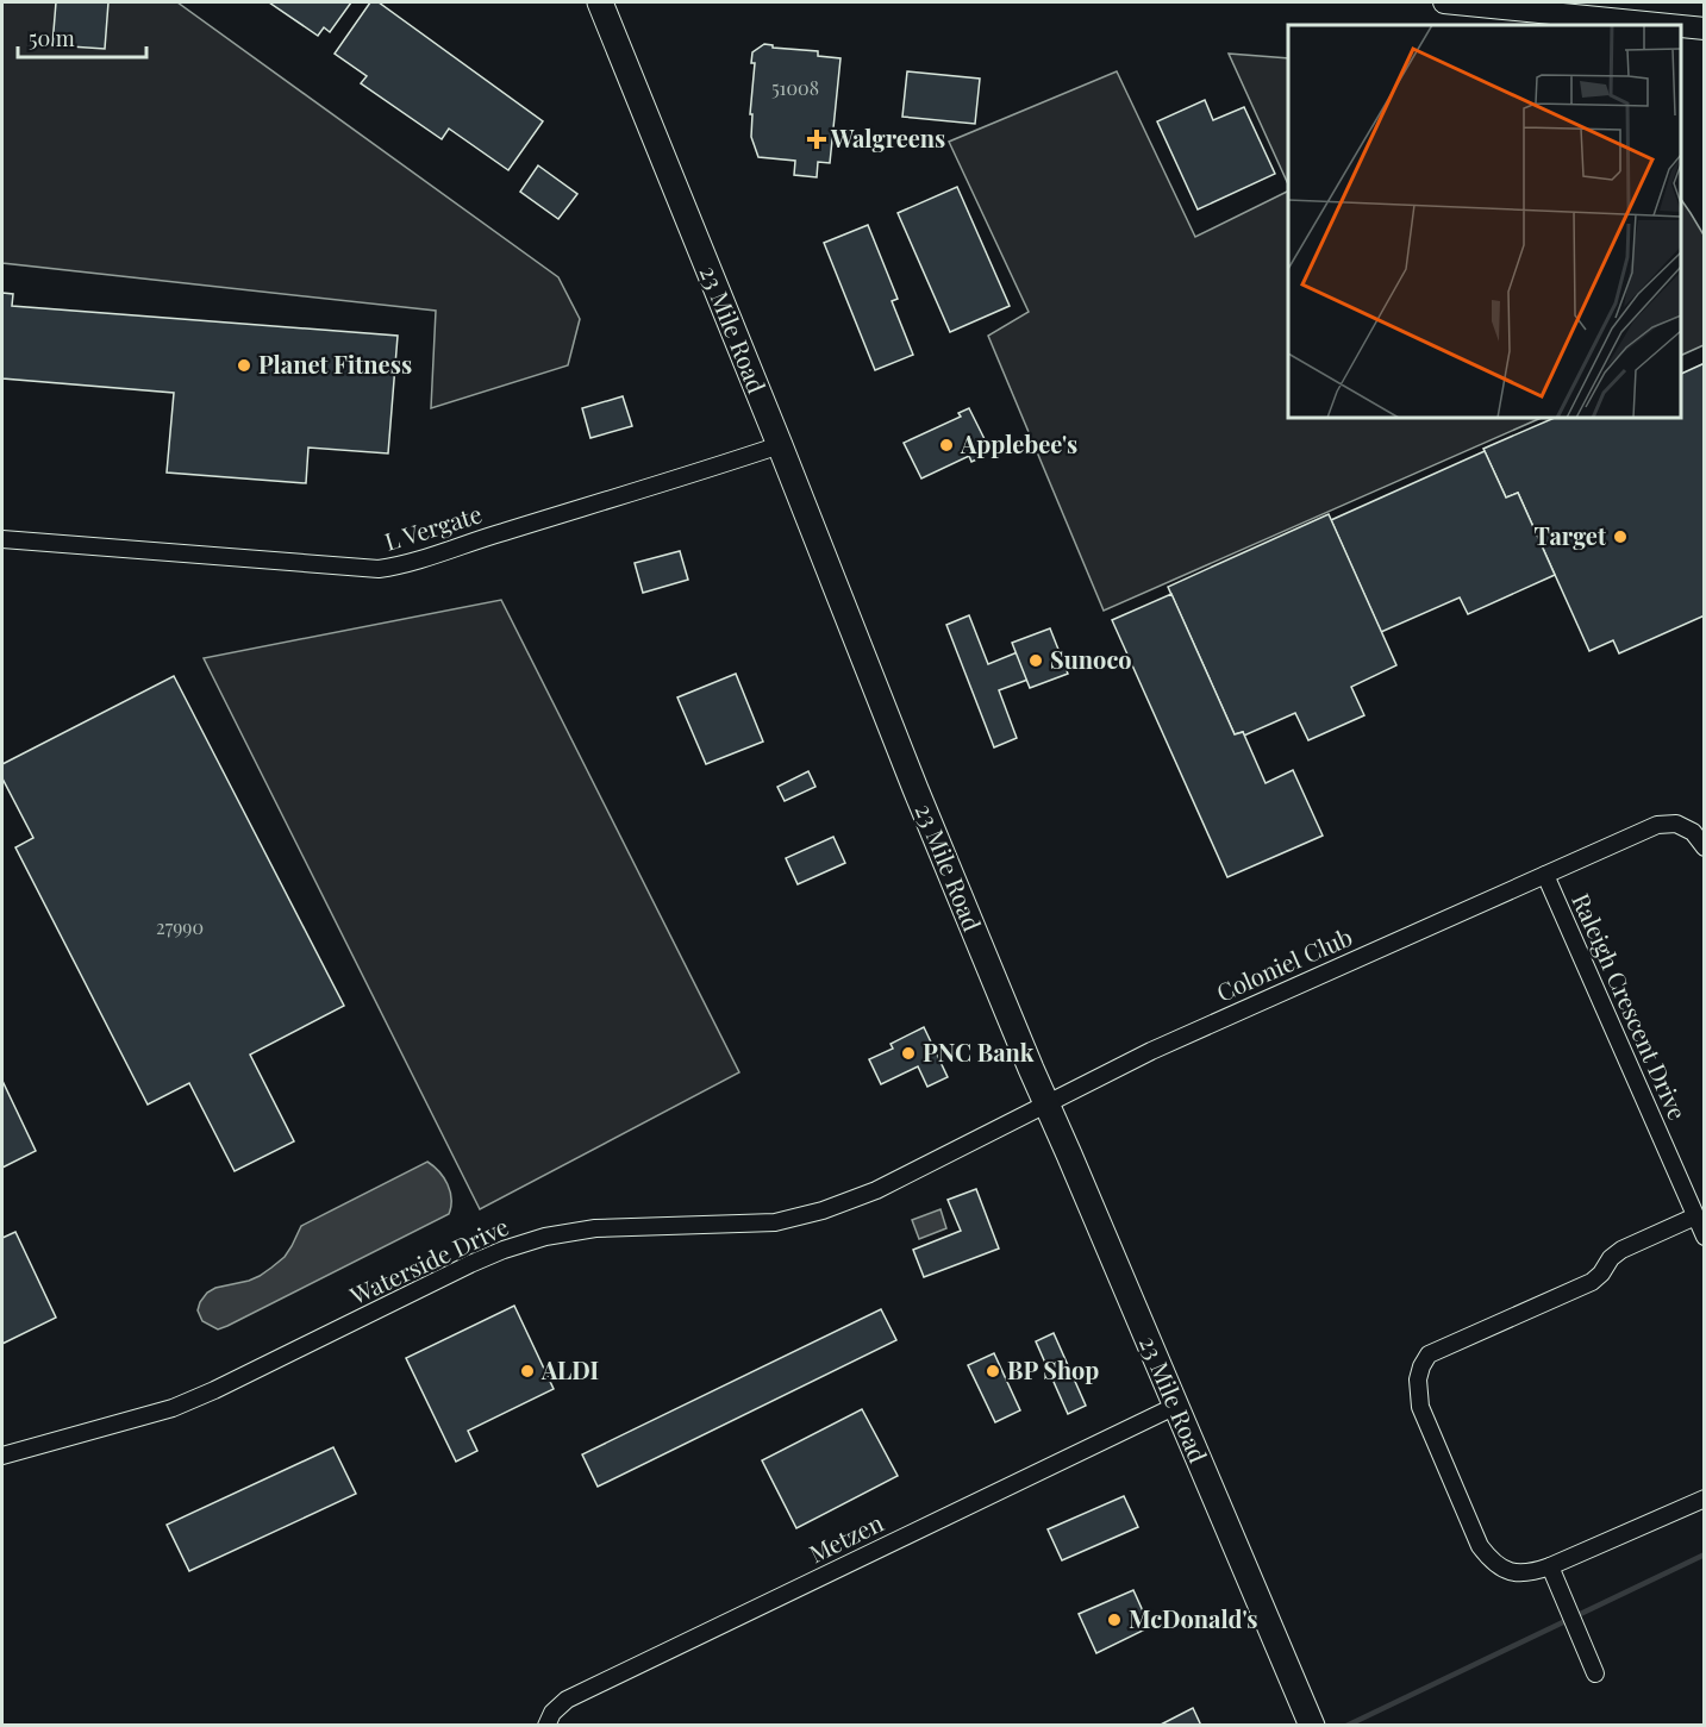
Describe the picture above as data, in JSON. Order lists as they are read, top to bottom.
{
  "streets": {
    "main road": ["23 Mile Road"],
    "street": [
      "L Vergate",
      "Coloniel Club",
      "Raleigh Crescent Drive",
      "Waterside Drive",
      "Metzen"
    ]
  },
  "crossings": [
    ["23 Mile Road", "L Vergate"],
    ["23 Mile Road", "Coloniel Club"],
    ["23 Mile Road", "Waterside Drive"],
    ["23 Mile Road", "Metzen"],
    ["Coloniel Club", "Raleigh Crescent Drive"],
    ["Coloniel Club", "Waterside Drive"]
  ],
  "places": {
    "health": ["Walgreens"],
    "other": [
      "Planet Fitness",
      "Applebee's",
      "Target",
      "Sunoco",
      "PNC Bank",
      "ALDI",
      "BP Shop",
      "McDonald's"
    ]
  },
  "house_numbers": ["51008", "27990"],
  "scale_bar": "50 m"
}
